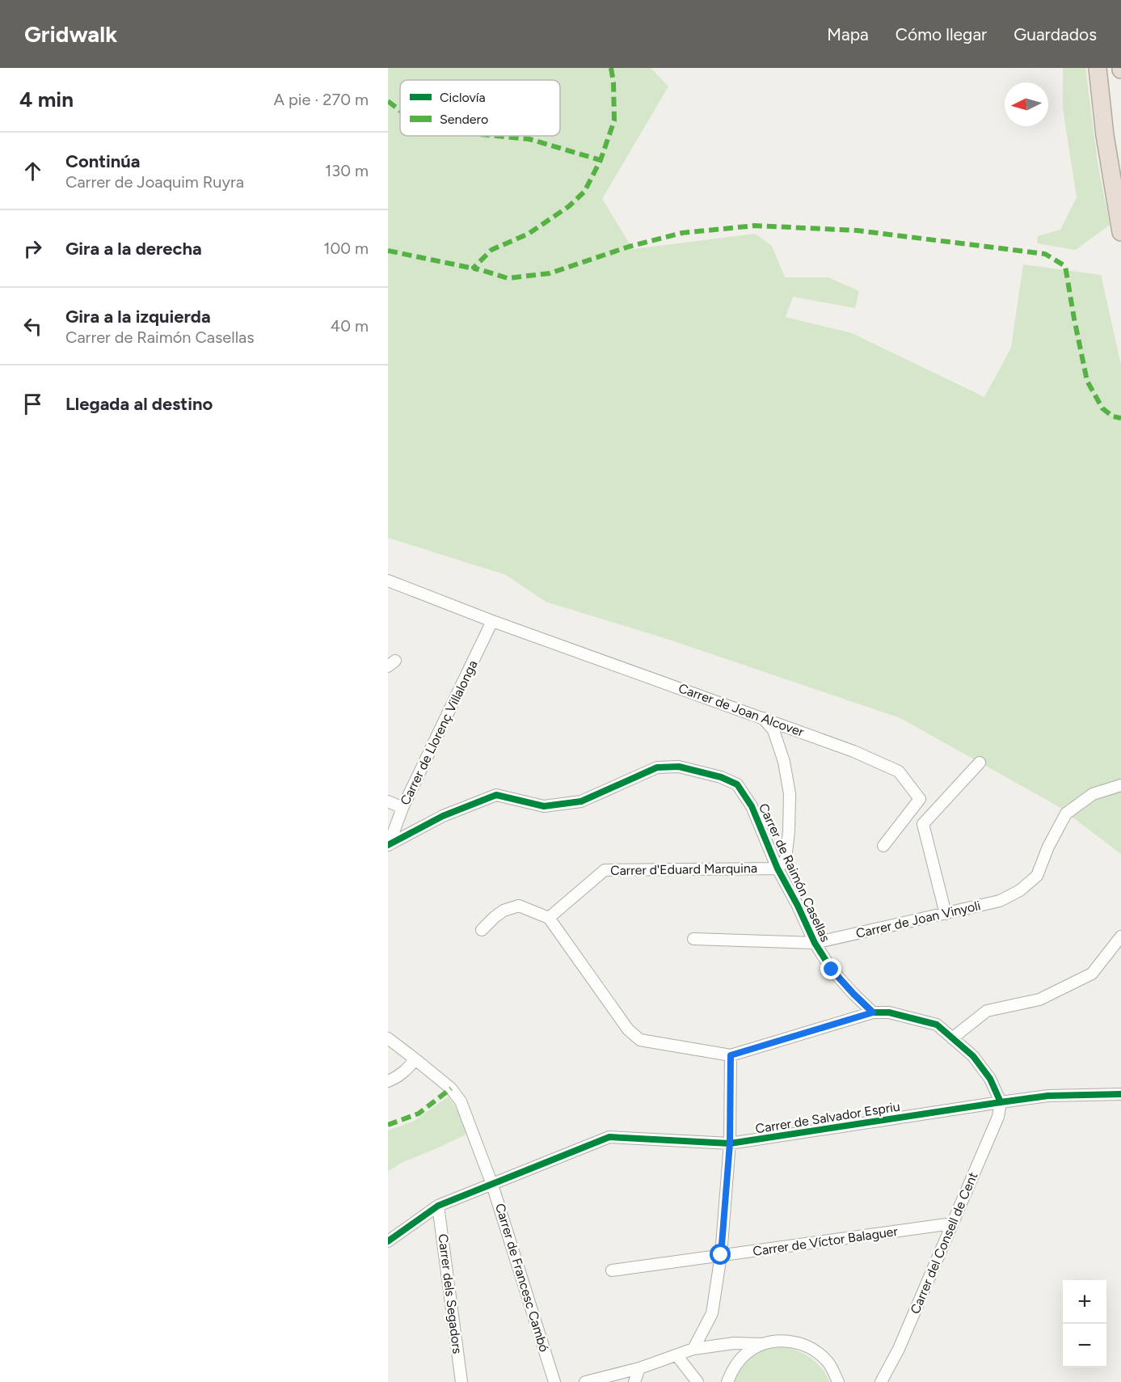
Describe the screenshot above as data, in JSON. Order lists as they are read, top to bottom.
{
  "streets": {
    "street": [
      "Carrer de Joan Alcover",
      "Carrer de Llorenç Villalonga",
      "Carrer d'Eduard Marquina",
      "Carrer de Raimón Casellas",
      "Carrer de Joan Vinyoli",
      "Carrer de Salvador Espriu",
      "Carrer de Víctor Balaguer",
      "Carrer del Consell de Cent",
      "Carrer de Francesc Cambó",
      "Carrer dels Segadors"
    ]
  },
  "crossings": [
    ["Carrer de Joan Alcover", "Carrer de Llorenç Villalonga"],
    ["Carrer de Llorenç Villalonga", "Carrer de Raimón Casellas"],
    ["Carrer d'Eduard Marquina", "Carrer de Raimón Casellas"],
    ["Carrer de Raimón Casellas", "Carrer de Joan Vinyoli"],
    ["Carrer de Salvador Espriu", "Carrer del Consell de Cent"],
    ["Carrer de Salvador Espriu", "Carrer de Francesc Cambó"],
    ["Carrer de Salvador Espriu", "Carrer dels Segadors"],
    ["Carrer de Víctor Balaguer", "Carrer del Consell de Cent"]
  ],
  "legend": ["Ciclovía", "Sendero"],
  "north": "left",
  "page": {
    "header": "Gridwalk",
    "nav": ["Mapa", "Cómo llegar", "Guardados"],
    "heading": ["4 min", "A pie · 270 m"],
    "list": [
      ["Continúa", "Carrer de Joaquim Ruyra", "130 m"],
      ["Gira a la derecha", "100 m"],
      ["Gira a la izquierda", "Carrer de Raimón Casellas", "40 m"],
      "Llegada al destino"
    ],
    "map_buttons": ["+", "−"]
  }
}
